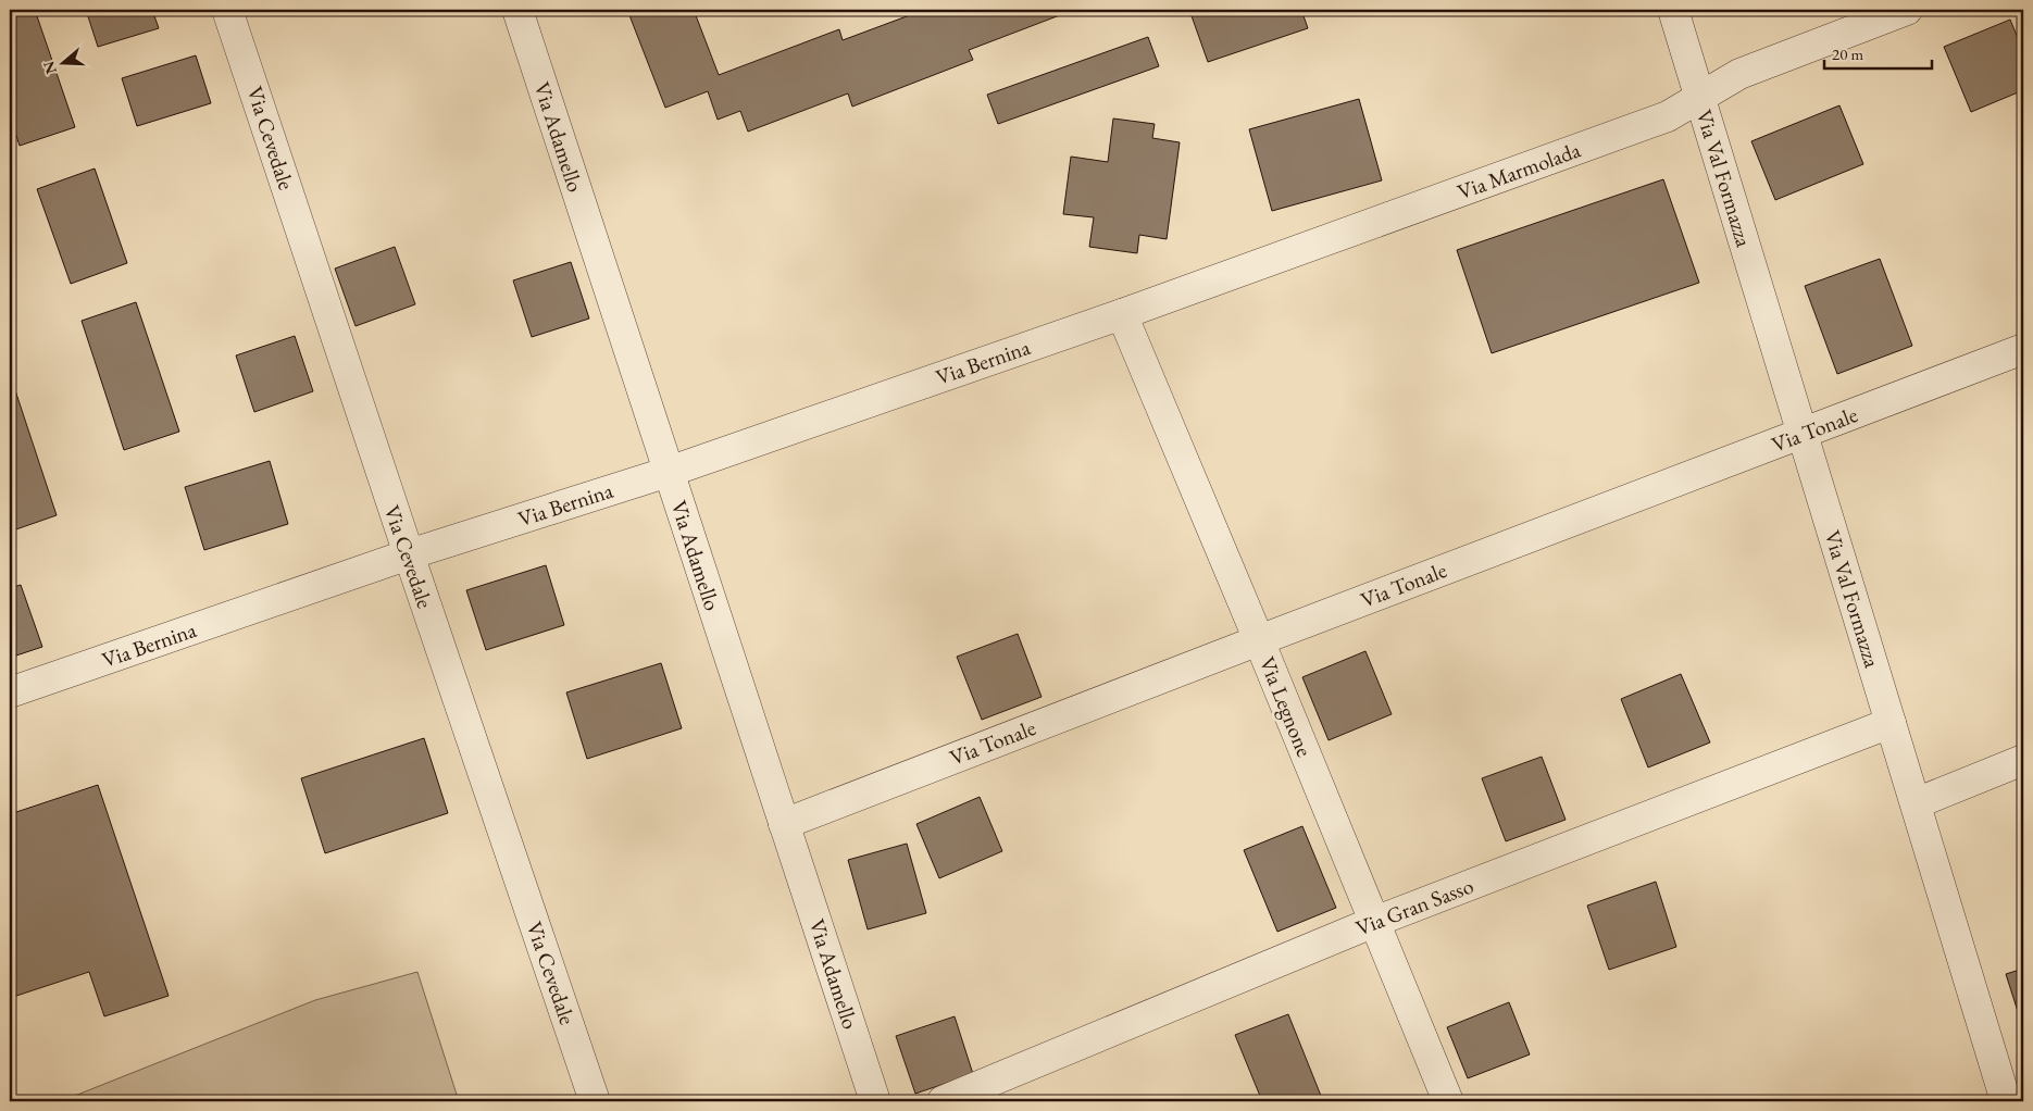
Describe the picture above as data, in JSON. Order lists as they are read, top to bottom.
{
  "streets": {
    "street": [
      "Via Adamello",
      "Via Cevedale",
      "Via Marmolada",
      "Via Val Formazza",
      "Via Bernina",
      "Via Tonale",
      "Via Legnone",
      "Via Gran Sasso"
    ]
  },
  "crossings": [
    ["Via Adamello", "Via Bernina"],
    ["Via Adamello", "Via Tonale"],
    ["Via Cevedale", "Via Bernina"],
    ["Via Marmolada", "Via Val Formazza"],
    ["Via Marmolada", "Via Bernina"],
    ["Via Marmolada", "Via Legnone"],
    ["Via Val Formazza", "Via Tonale"],
    ["Via Val Formazza", "Via Gran Sasso"],
    ["Via Bernina", "Via Legnone"],
    ["Via Tonale", "Via Legnone"],
    ["Via Legnone", "Via Gran Sasso"]
  ],
  "scale_bar": "20 m",
  "north": "left"
}
